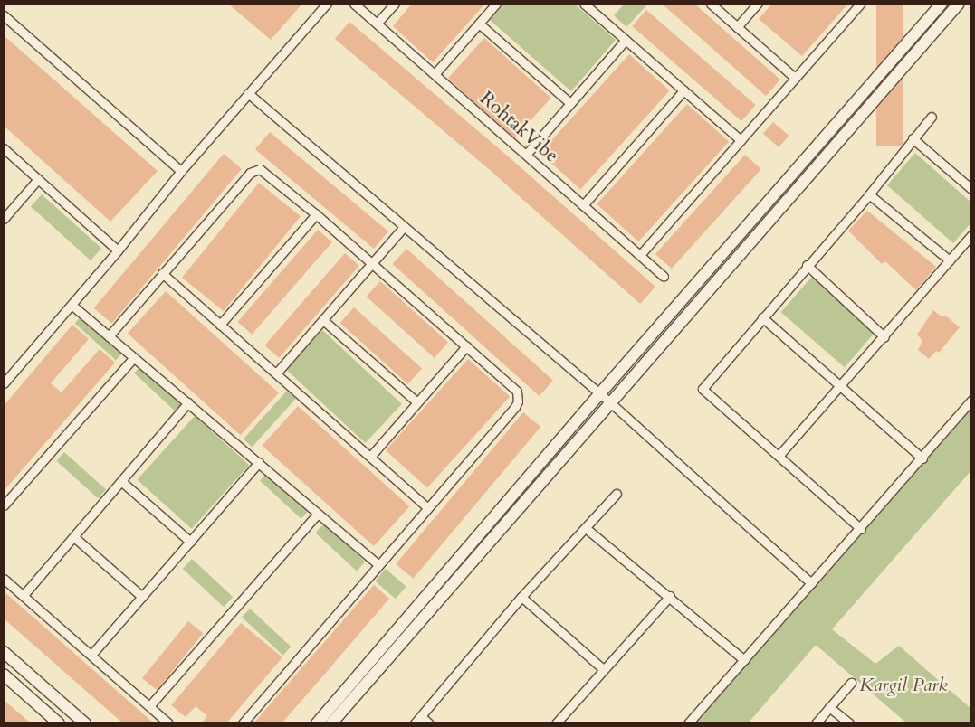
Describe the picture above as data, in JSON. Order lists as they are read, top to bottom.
{
  "streets": {
    "street": ["RohtakVibe"]
  },
  "parks": ["Kargil Park"]
}
